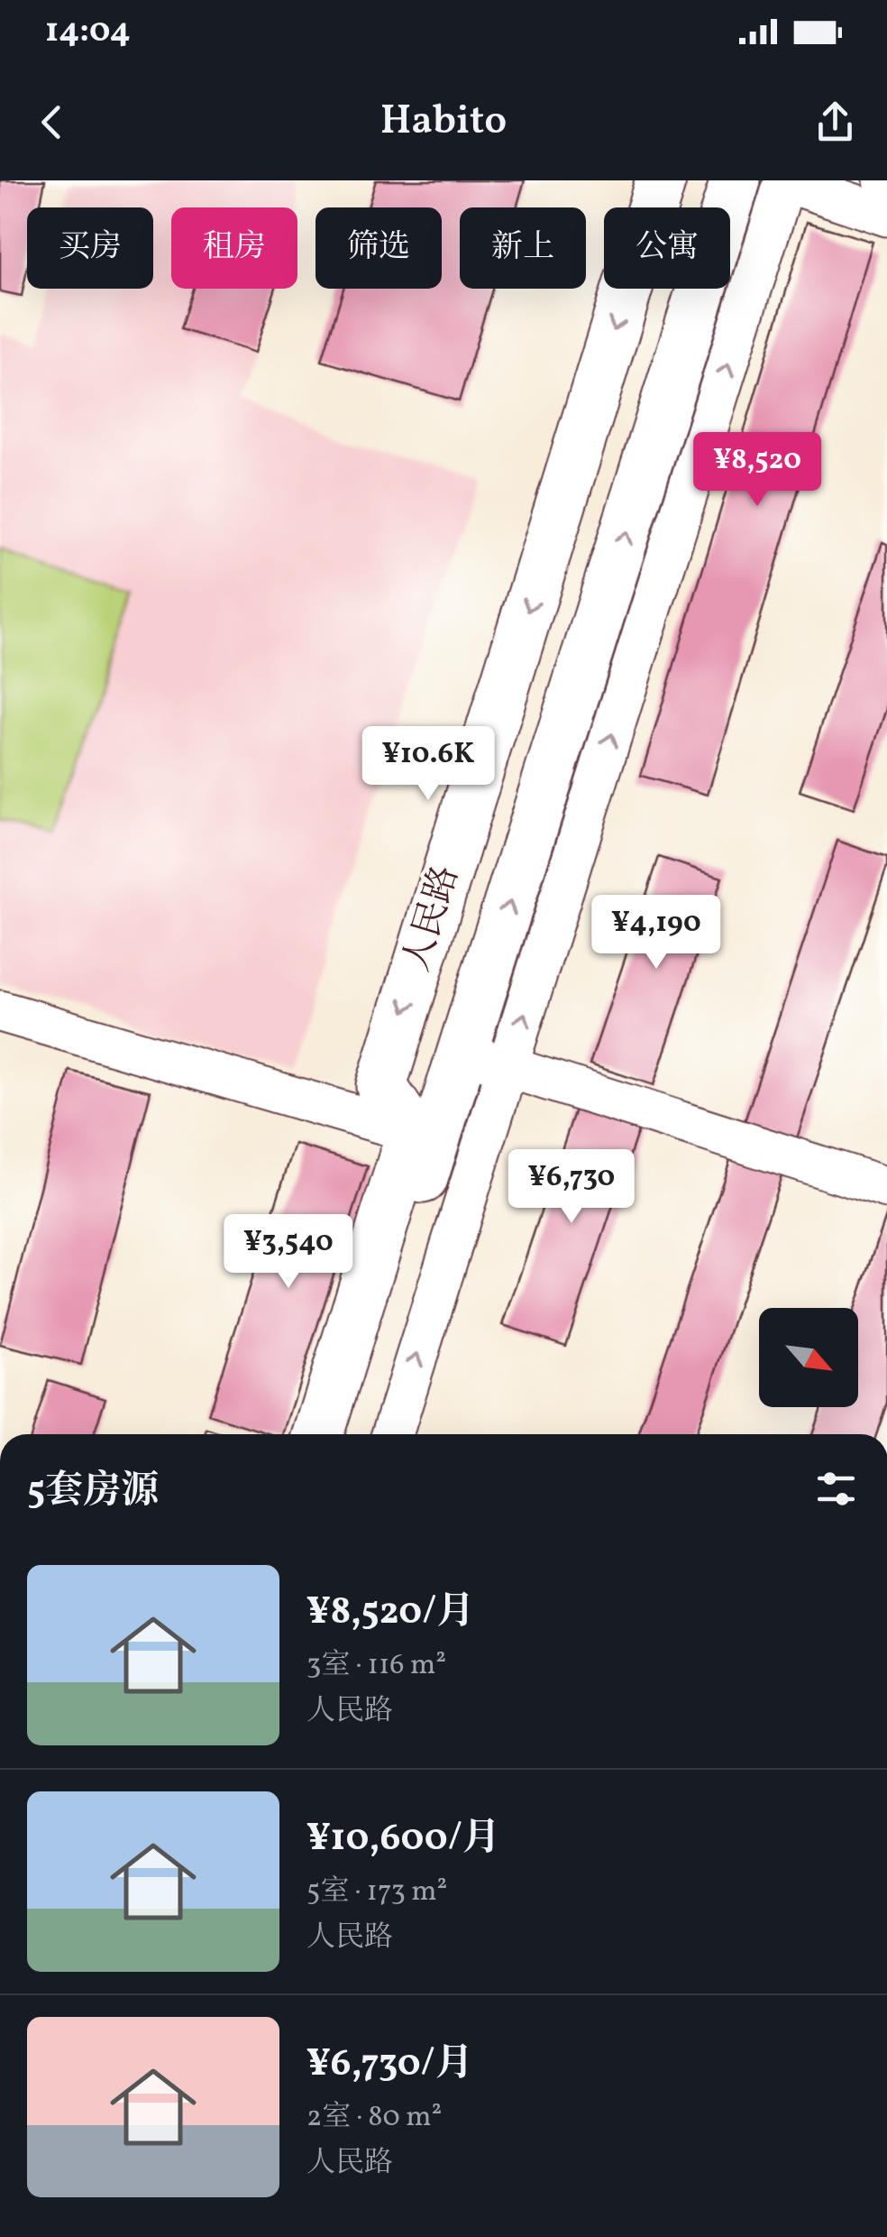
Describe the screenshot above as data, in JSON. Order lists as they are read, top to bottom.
{
  "streets": {
    "main road": ["人民路"]
  },
  "north": "bottom right",
  "page": {
    "status": "14:04",
    "header": "Habito",
    "chip": [
      "买房",
      "租房",
      "筛选",
      "新上",
      "公寓"
    ],
    "price": [
      "¥8,520",
      "¥10.6K",
      "¥4,190",
      "¥6,730",
      "¥3,540"
    ],
    "heading": "5套房源",
    "list": [
      {
        "name": "¥8,520/月",
        "note": "3室 · 116 m² · 人民路"
      },
      {
        "name": "¥10,600/月",
        "note": "5室 · 173 m² · 人民路"
      },
      {
        "name": "¥6,730/月",
        "note": "2室 · 80 m² · 人民路"
      }
    ]
  }
}
